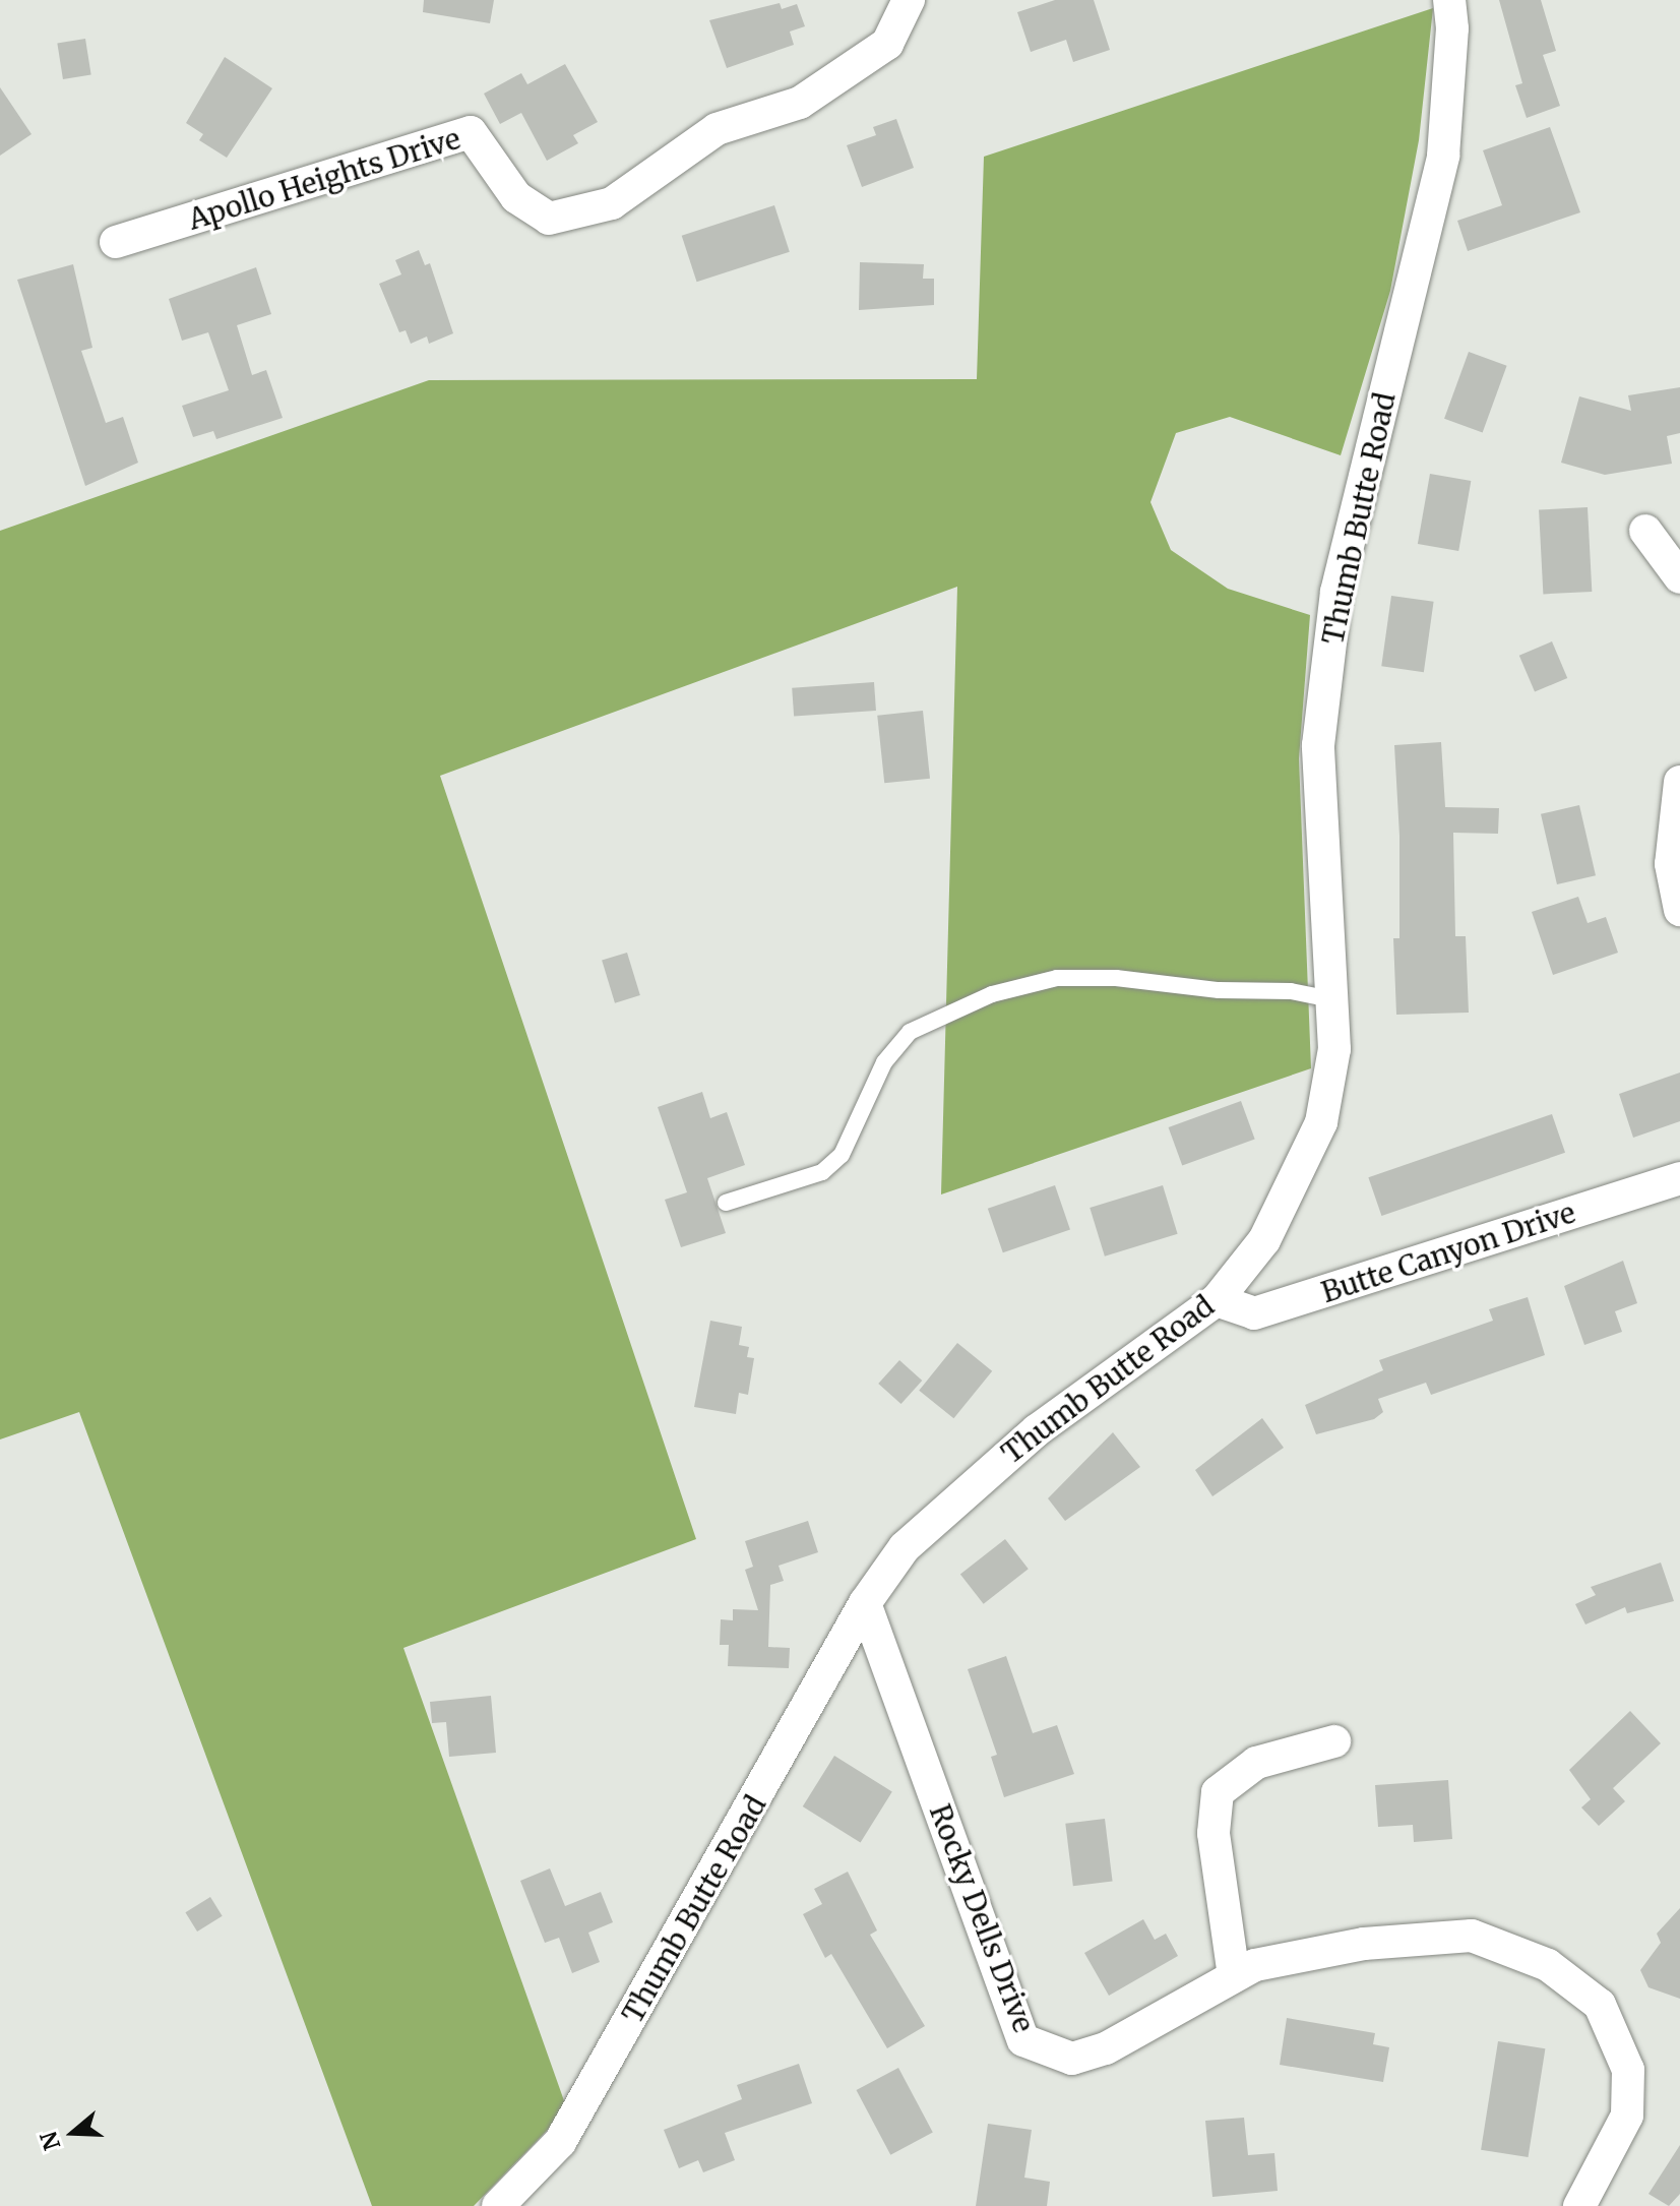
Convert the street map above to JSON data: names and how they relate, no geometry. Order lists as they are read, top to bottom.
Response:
{
  "streets": {
    "street": [
      "Apollo Heights Drive",
      "Thumb Butte Road",
      "Butte Canyon Drive",
      "Rocky Dells Drive"
    ]
  },
  "crossings": [
    ["Thumb Butte Road", "Butte Canyon Drive"],
    ["Thumb Butte Road", "Rocky Dells Drive"]
  ],
  "north": "left"
}
